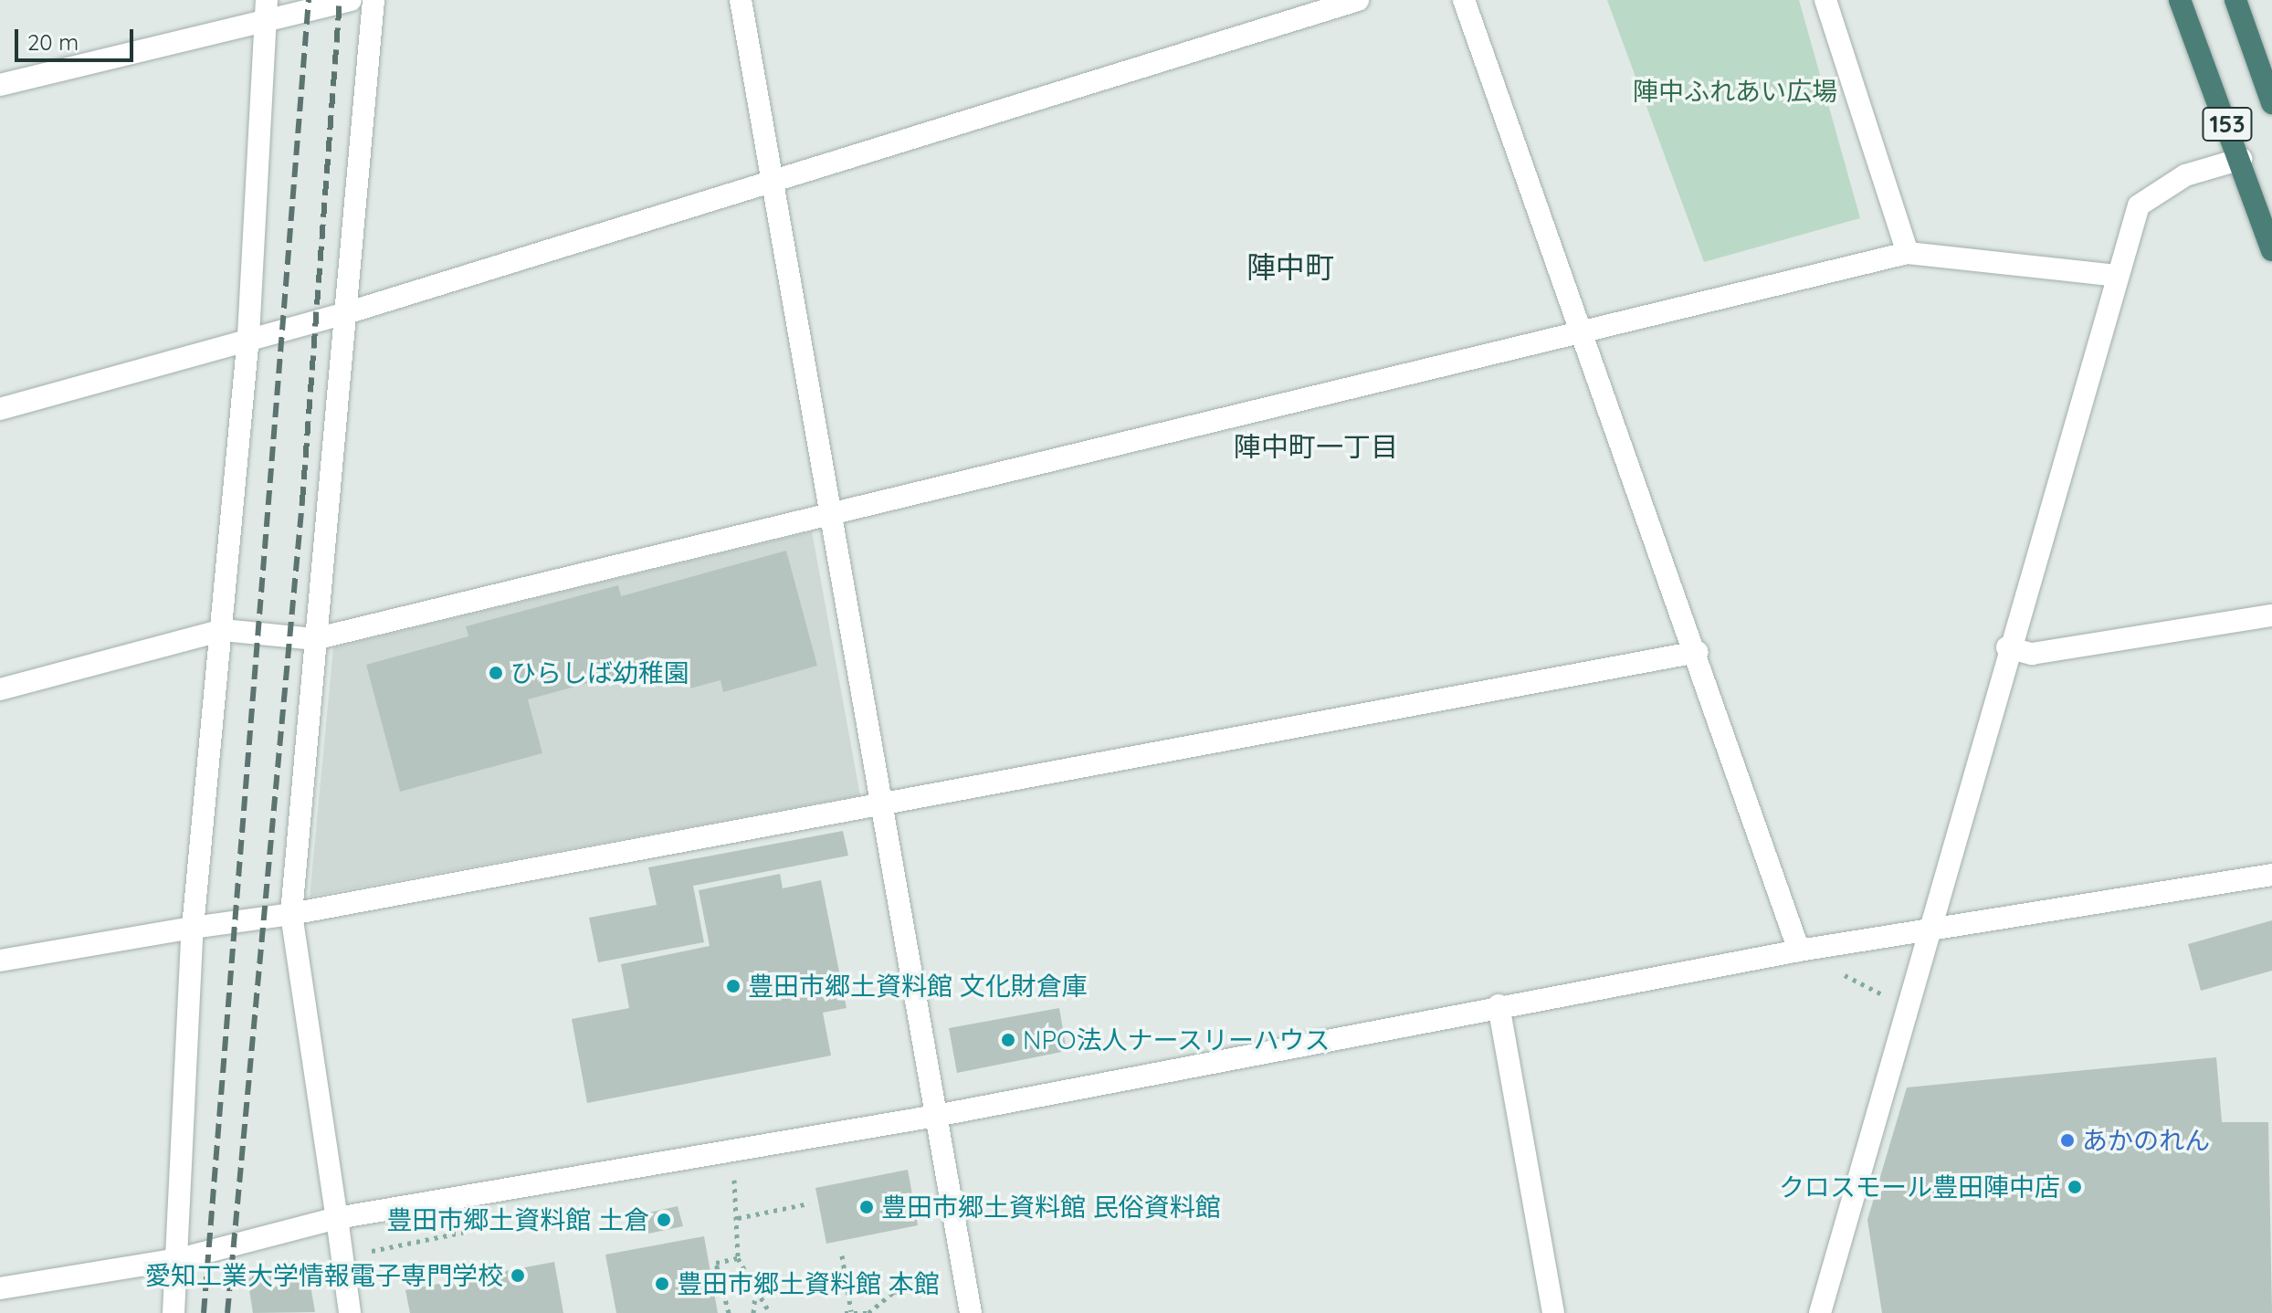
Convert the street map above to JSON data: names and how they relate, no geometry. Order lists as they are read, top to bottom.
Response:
{
  "streets": {
    "highway": ["153"]
  },
  "districts": ["陣中町", "陣中町一丁目"],
  "parks": ["陣中ふれあい広場"],
  "places": [
    "ひらしば幼稚園",
    "豊田市郷土資料館 文化財倉庫",
    "NPO法人ナースリーハウス",
    "あかのれん",
    "クロスモール豊田陣中店",
    "豊田市郷土資料館 民俗資料館",
    "豊田市郷土資料館 土倉",
    "愛知工業大学情報電子専門学校",
    "豊田市郷土資料館 本館"
  ],
  "scale_bar": "20 m"
}
